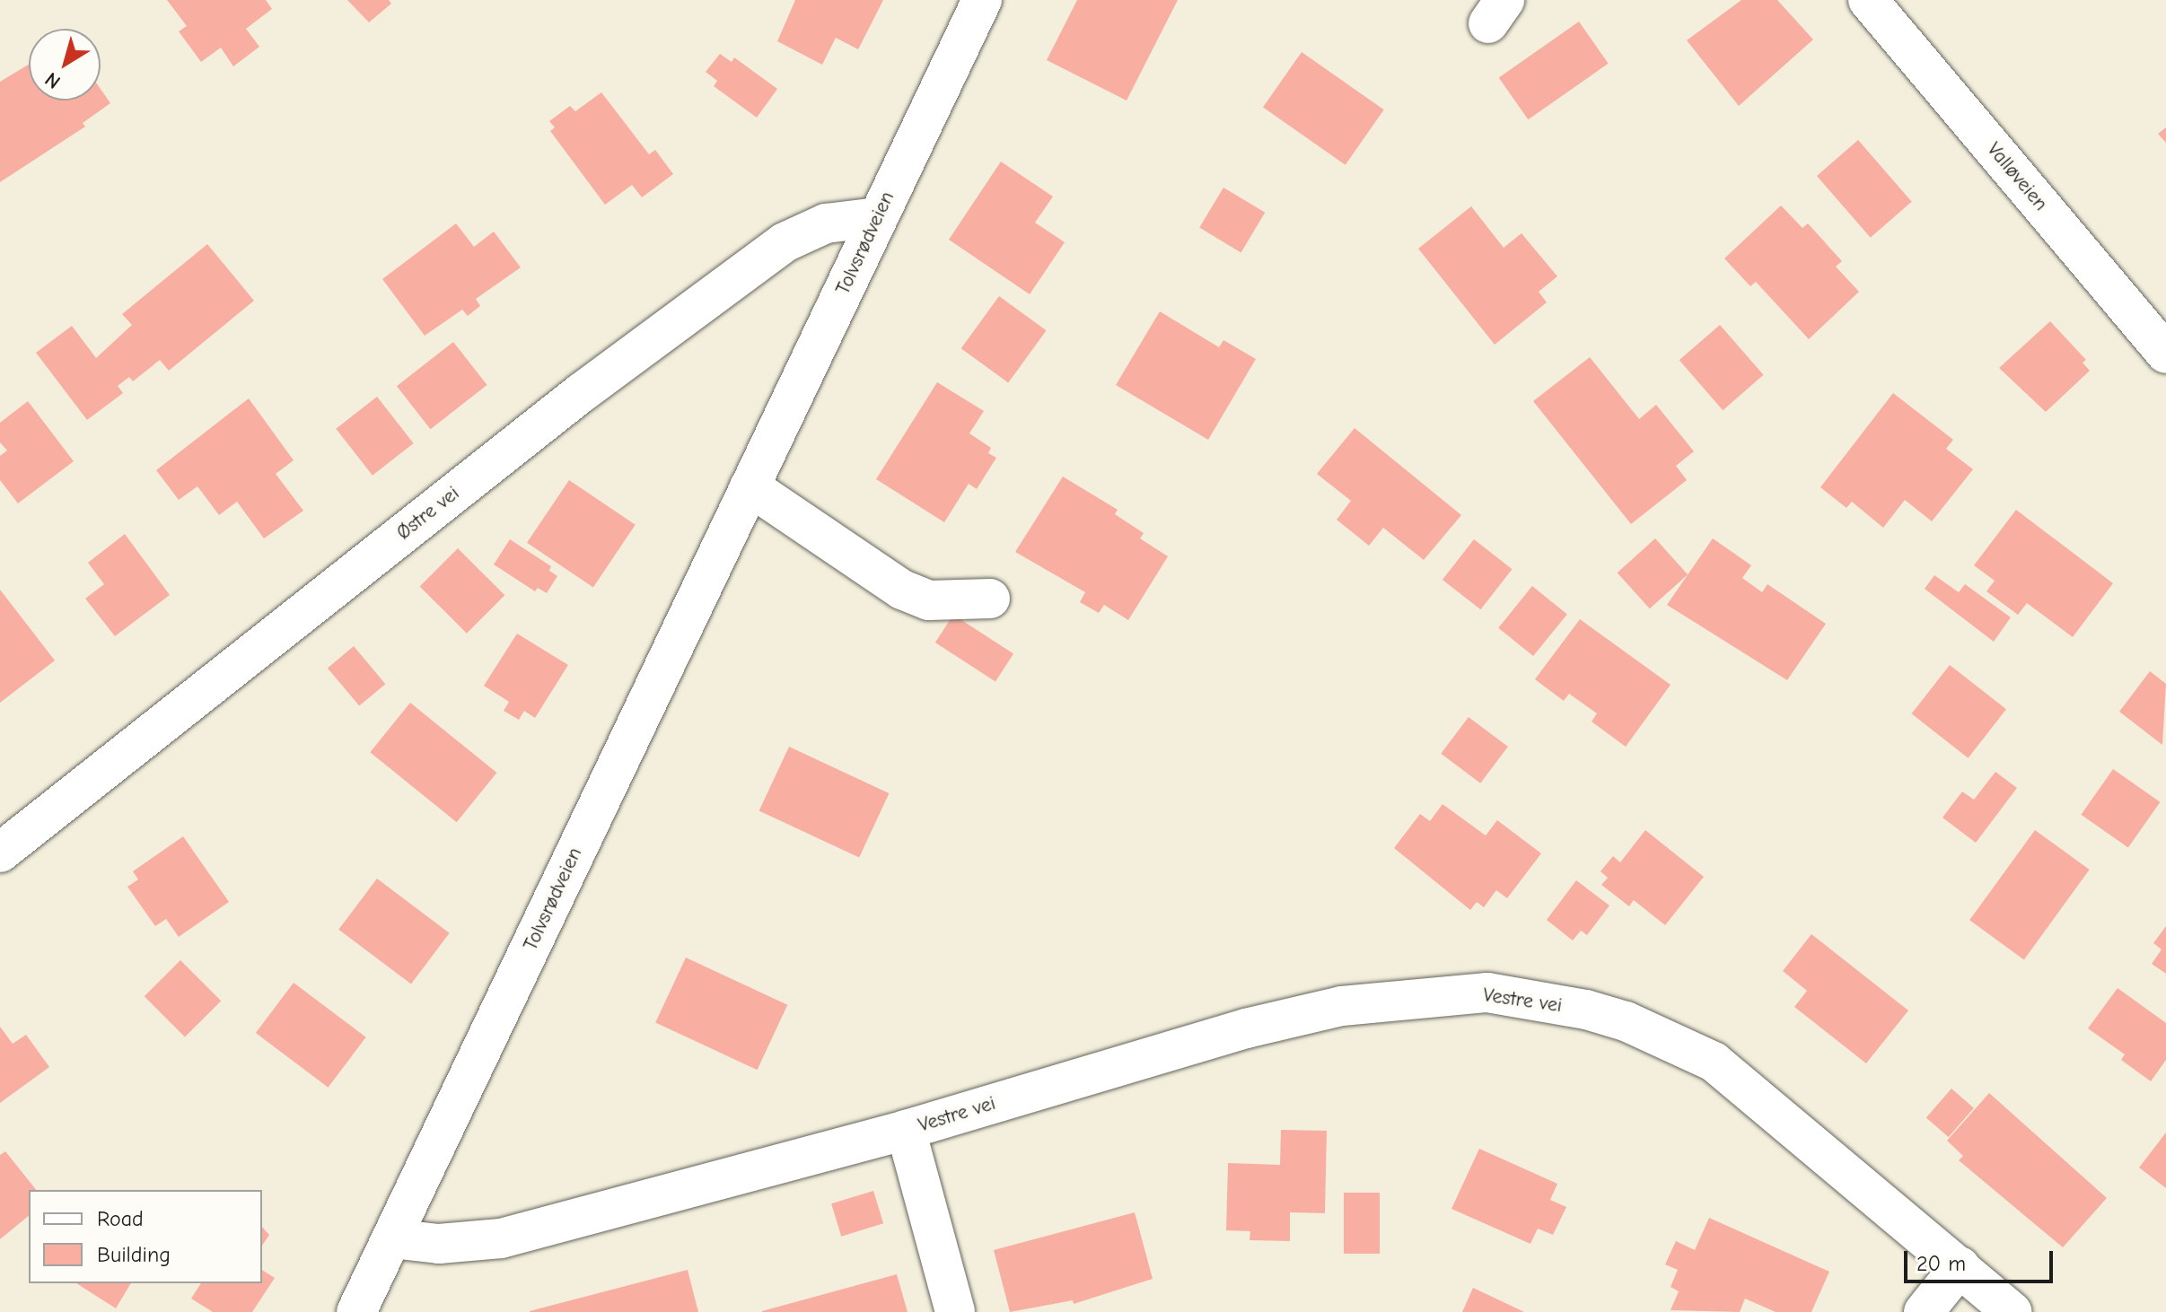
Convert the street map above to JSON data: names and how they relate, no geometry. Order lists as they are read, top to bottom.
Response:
{
  "streets": {
    "street": [
      "Valløveien",
      "Tolvsrødveien",
      "Østre vei",
      "Vestre vei"
    ]
  },
  "crossings": [
    ["Tolvsrødveien", "Østre vei"],
    ["Tolvsrødveien", "Vestre vei"]
  ],
  "legend": ["Road", "Building"],
  "scale_bar": "20 m",
  "north": "bottom left"
}
